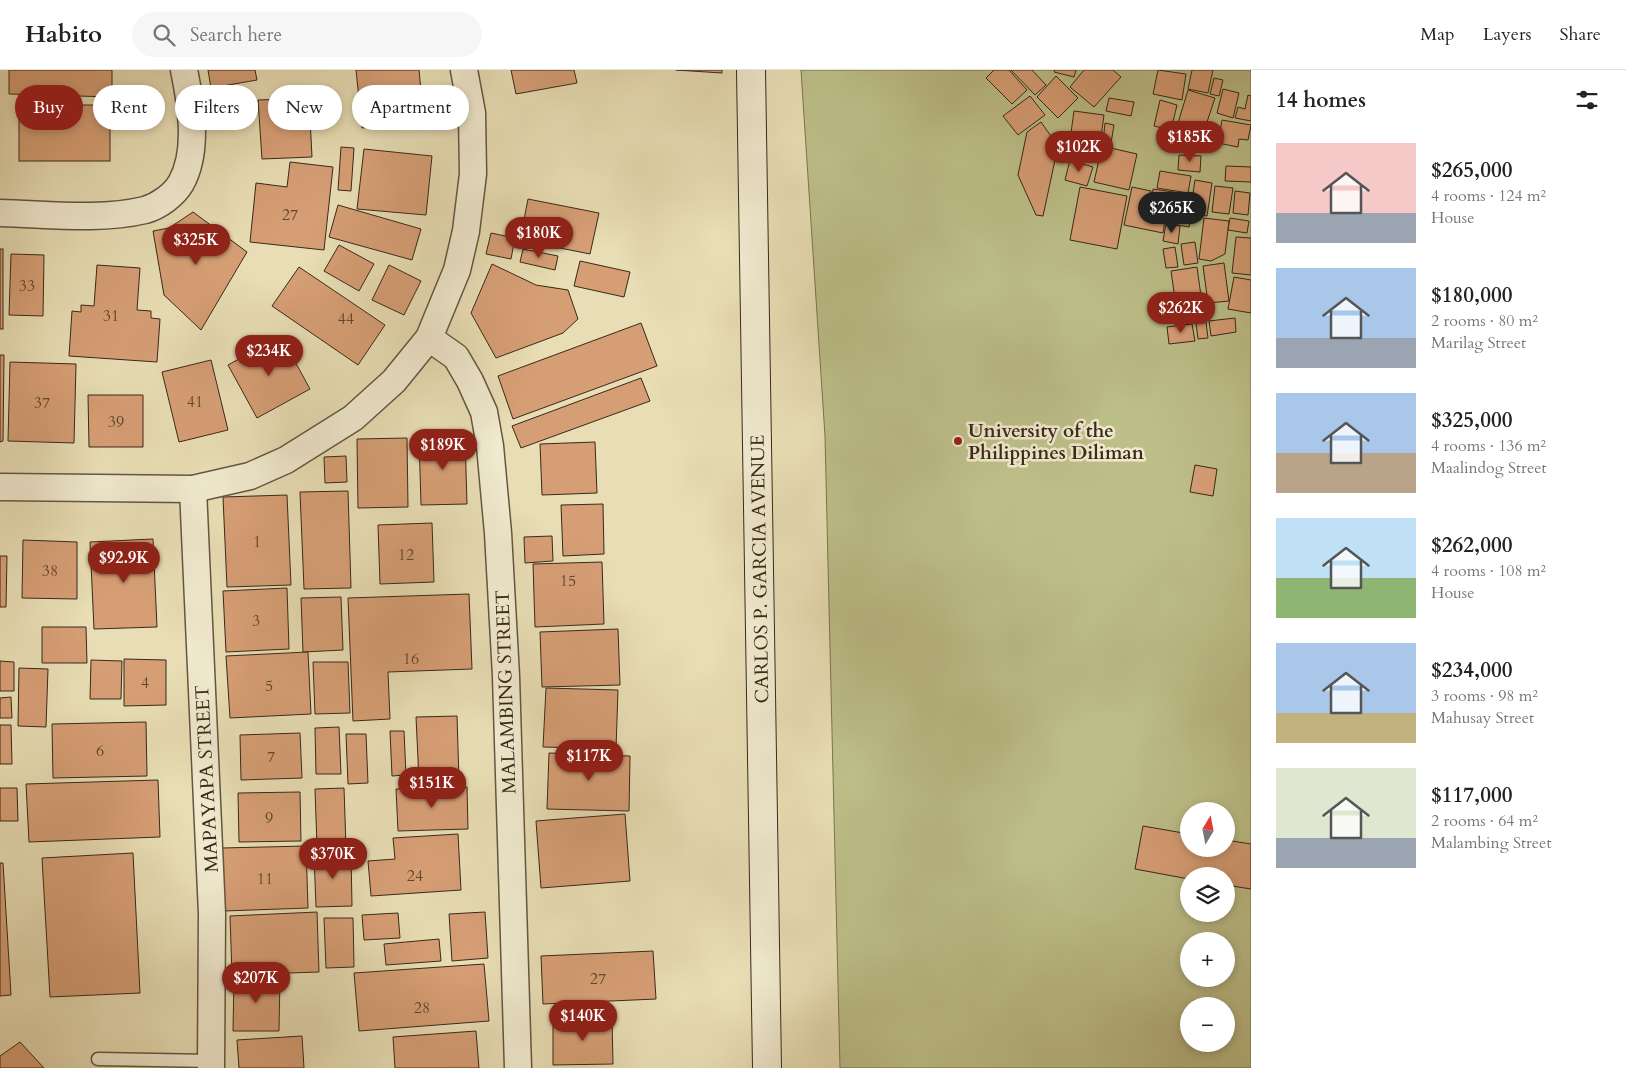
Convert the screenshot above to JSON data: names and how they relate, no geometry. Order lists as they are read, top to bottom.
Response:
{
  "streets": {
    "main road": ["CARLOS P. GARCIA AVENUE"],
    "street": ["MALAMBING STREET", "MAPAYAPA STREET"]
  },
  "places": ["University of the Philippines Diliman"],
  "house_numbers": [
    "27",
    "33",
    "31",
    "44",
    "41",
    "37",
    "39",
    "1",
    "12",
    "38",
    "15",
    "3",
    "16",
    "4",
    "5",
    "6",
    "7",
    "9",
    "24",
    "11",
    "27",
    "28"
  ],
  "north": "top",
  "page": {
    "header": "Habito",
    "search": "Search here",
    "nav": ["Map", "Layers", "Share"],
    "heading": "14 homes",
    "chip": [
      "Buy",
      "Rent",
      "Filters",
      "New",
      "Apartment"
    ],
    "price": [
      "$185K",
      "$102K",
      "$265K",
      "$180K",
      "$325K",
      "$262K",
      "$234K",
      "$189K",
      "$92.9K",
      "$117K",
      "$151K",
      "$370K",
      "$207K",
      "$140K"
    ],
    "list": [
      {
        "name": "$265,000",
        "note": "4 rooms · 124 m² · House"
      },
      {
        "name": "$180,000",
        "note": "2 rooms · 80 m² · Marilag Street"
      },
      {
        "name": "$325,000",
        "note": "4 rooms · 136 m² · Maalindog Street"
      },
      {
        "name": "$262,000",
        "note": "4 rooms · 108 m² · House"
      },
      {
        "name": "$234,000",
        "note": "3 rooms · 98 m² · Mahusay Street"
      },
      {
        "name": "$117,000",
        "note": "2 rooms · 64 m² · Malambing Street"
      }
    ],
    "map_buttons": ["+", "−"]
  }
}
